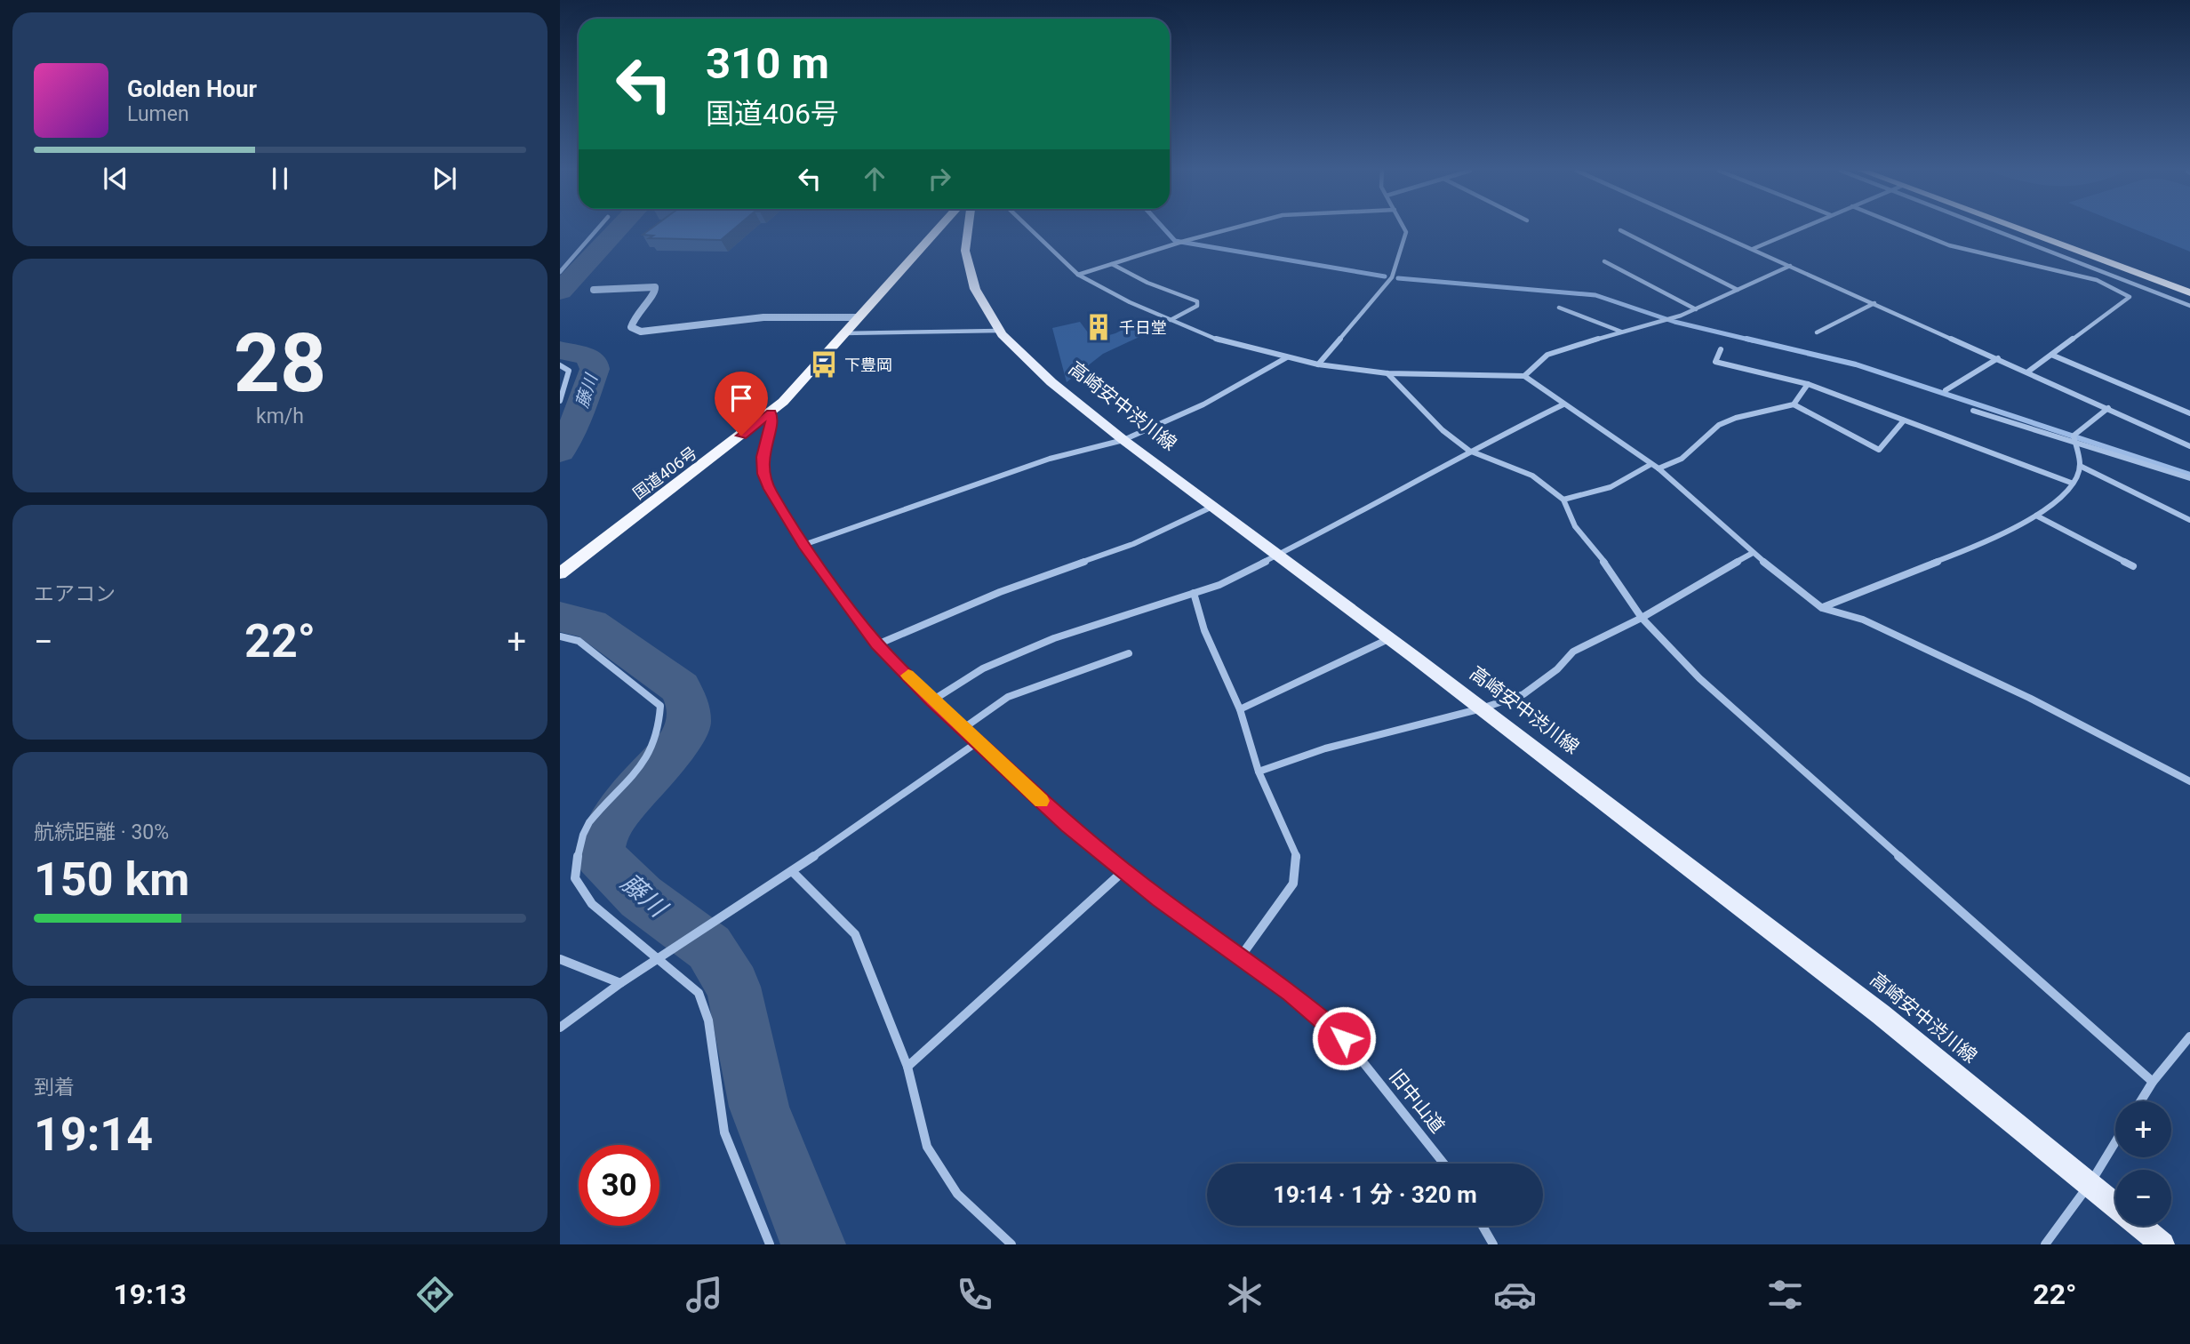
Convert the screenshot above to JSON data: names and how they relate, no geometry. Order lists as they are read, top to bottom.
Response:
{
  "streets": {
    "highway": ["国道406号"],
    "main road": ["高崎安中渋川線"],
    "street": ["旧中山道"]
  },
  "crossings": [
    ["国道406号", "旧中山道"]
  ],
  "water": ["藤川"],
  "places": {
    "building": ["千日堂"],
    "bus stop": ["下豊岡"]
  },
  "page": {
    "turn": ["310 m", "国道406号"],
    "song": ["Golden Hour", "Lumen"],
    "tile": [
      ["28", "km/h"],
      "エアコン",
      ["航続距離 · 30%", "150 km"],
      ["到着", "19:14"]
    ],
    "heat": ["−", "22°", "+"],
    "map_buttons": ["+", "−"],
    "limit": "30",
    "trip": "19:14 · 1 分 · 320 m",
    "tabs": ["19:13", "22°"]
  }
}
